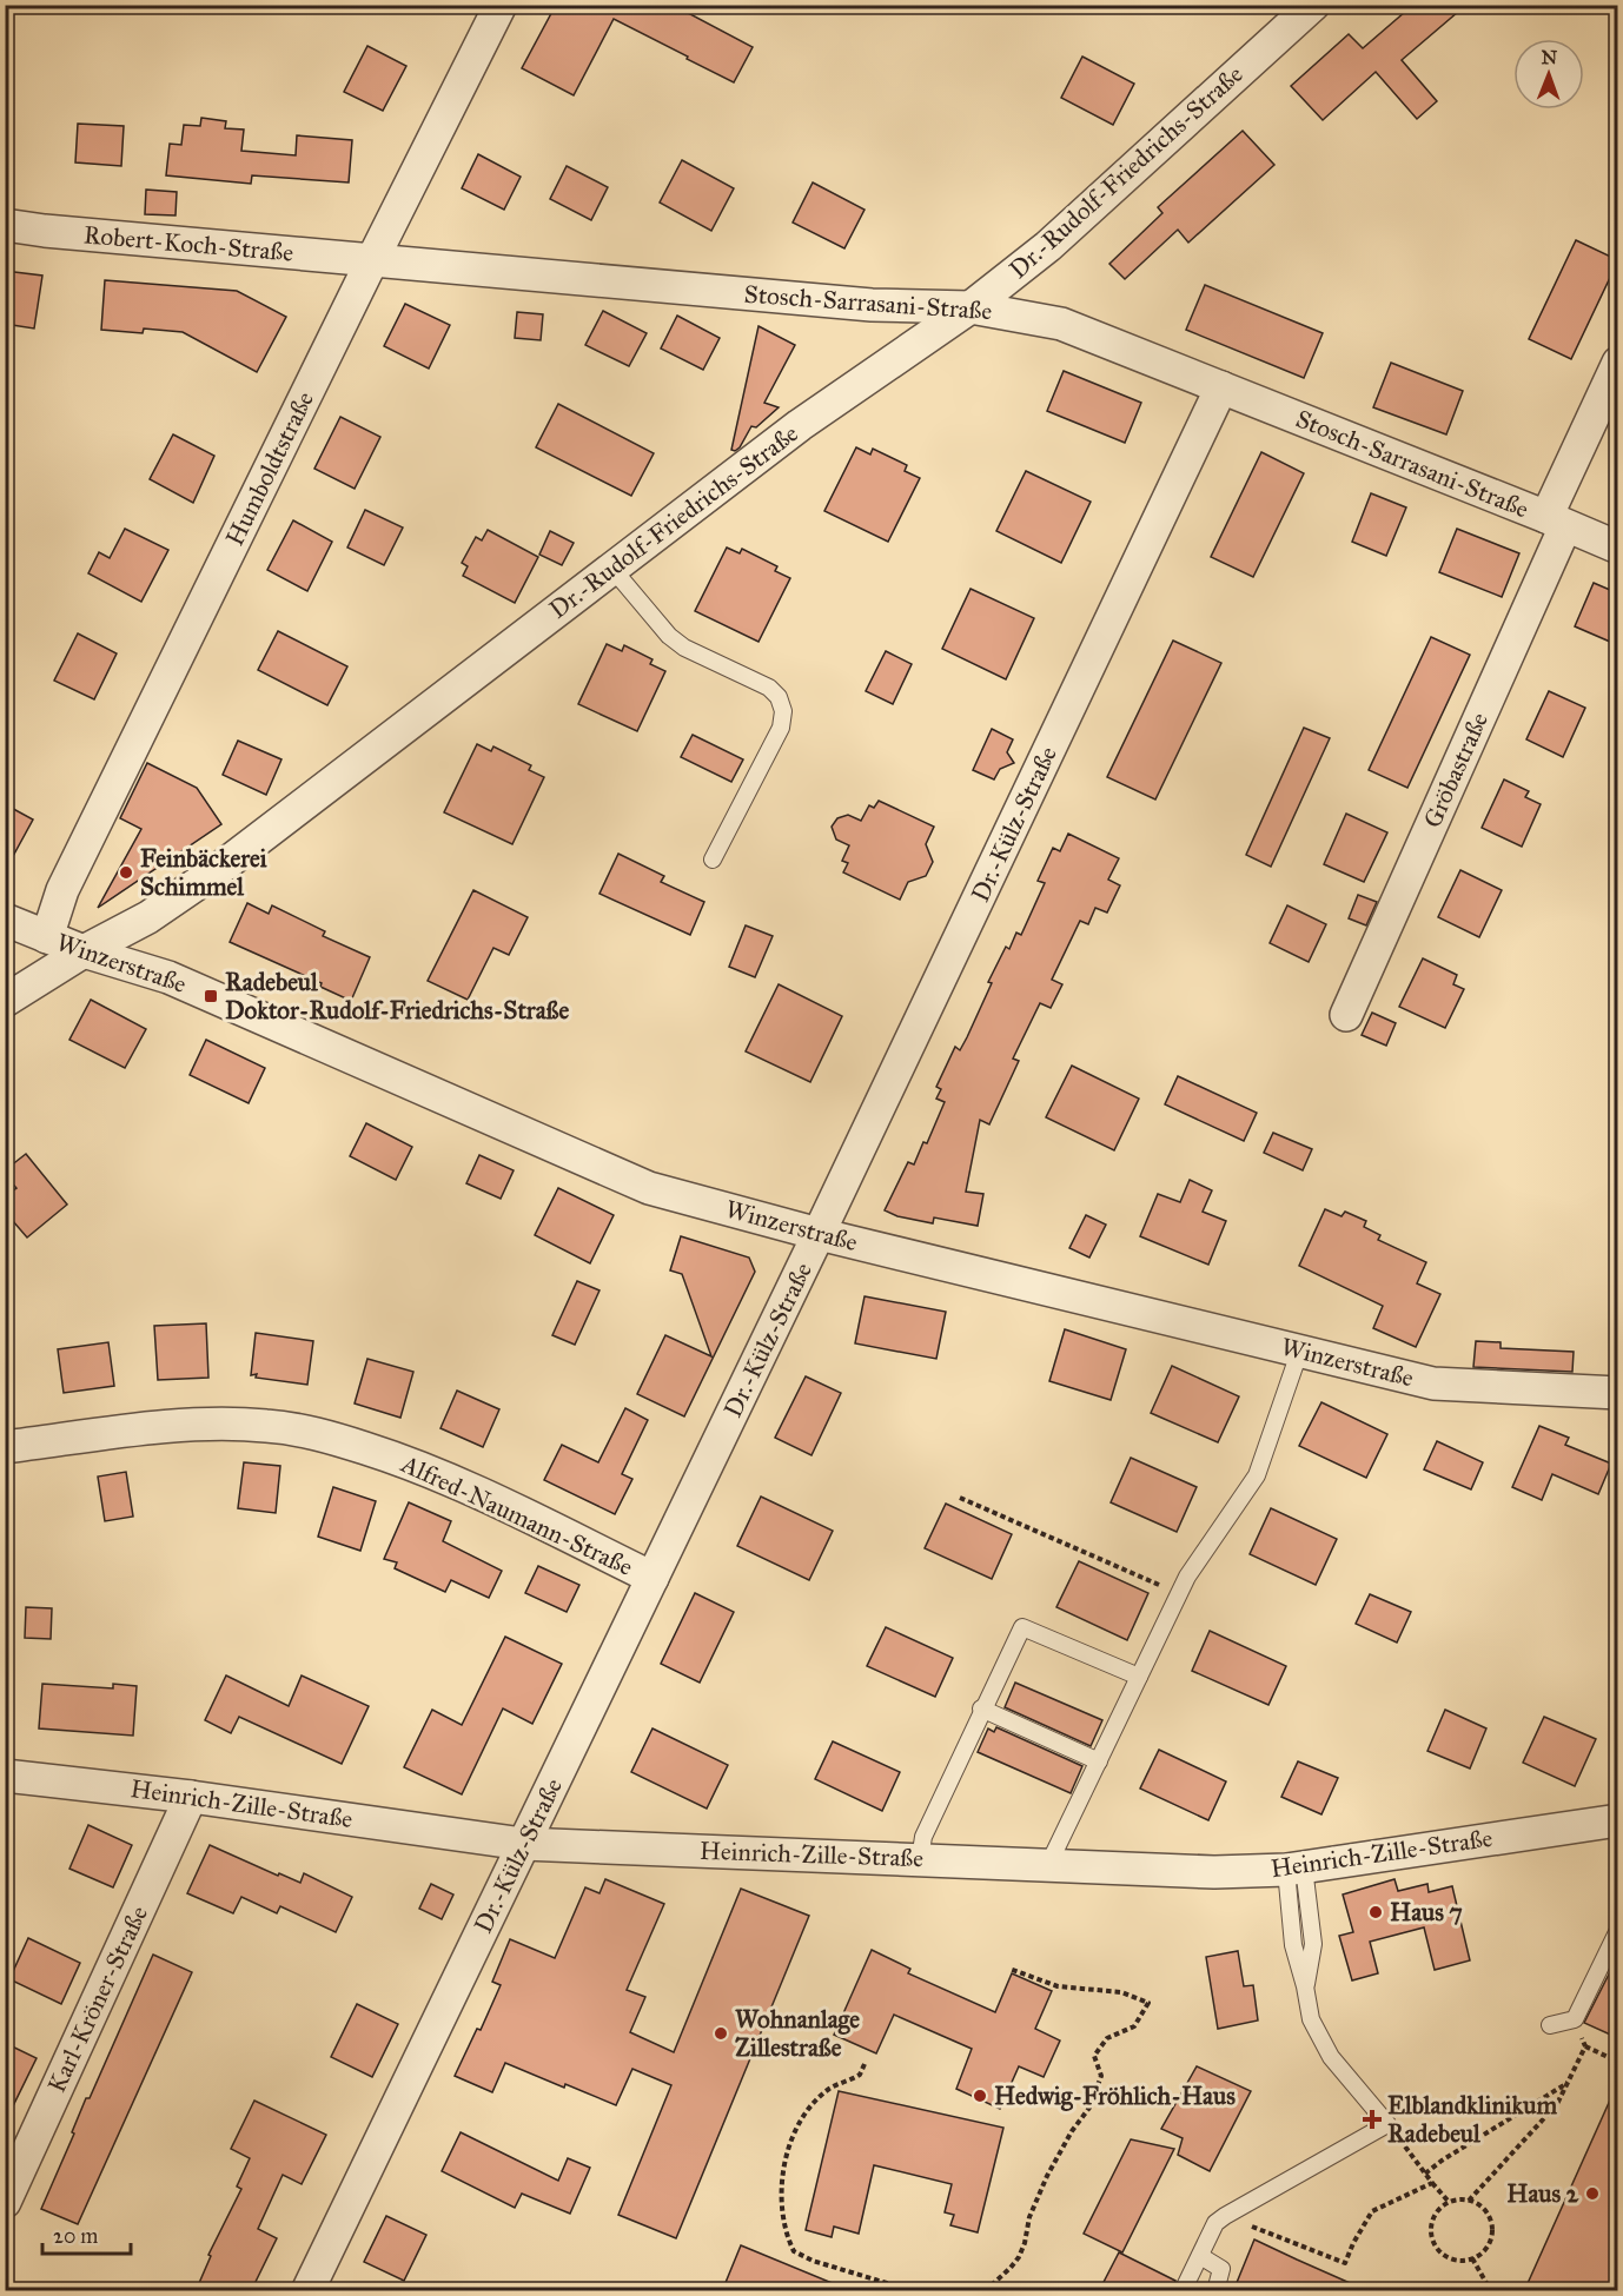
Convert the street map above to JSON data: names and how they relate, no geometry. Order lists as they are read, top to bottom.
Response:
{
  "streets": {
    "street": [
      "Dr.-Rudolf-Friedrichs-Straße",
      "Robert-Koch-Straße",
      "Stosch-Sarrasani-Straße",
      "Humboldtstraße",
      "Gröbastraße",
      "Dr.-Külz-Straße",
      "Winzerstraße",
      "Alfred-Naumann-Straße",
      "Heinrich-Zille-Straße",
      "Karl-Kröner-Straße"
    ]
  },
  "crossings": [
    ["Dr.-Rudolf-Friedrichs-Straße", "Stosch-Sarrasani-Straße"],
    ["Dr.-Rudolf-Friedrichs-Straße", "Winzerstraße"],
    ["Robert-Koch-Straße", "Stosch-Sarrasani-Straße"],
    ["Robert-Koch-Straße", "Humboldtstraße"],
    ["Stosch-Sarrasani-Straße", "Humboldtstraße"],
    ["Stosch-Sarrasani-Straße", "Gröbastraße"],
    ["Stosch-Sarrasani-Straße", "Dr.-Külz-Straße"],
    ["Humboldtstraße", "Winzerstraße"],
    ["Dr.-Külz-Straße", "Winzerstraße"],
    ["Dr.-Külz-Straße", "Alfred-Naumann-Straße"],
    ["Dr.-Külz-Straße", "Heinrich-Zille-Straße"],
    ["Heinrich-Zille-Straße", "Karl-Kröner-Straße"]
  ],
  "places": {
    "other": [
      "Feinbäckerei Schimmel",
      "Haus 7",
      "Wohnanlage Zillestraße",
      "Hedwig-Fröhlich-Haus",
      "Haus 2"
    ],
    "transit": ["Radebeul Doktor-Rudolf-Friedrichs-Straße"],
    "health": ["Elblandklinikum Radebeul"]
  },
  "scale_bar": "20 m",
  "north": "top"
}
